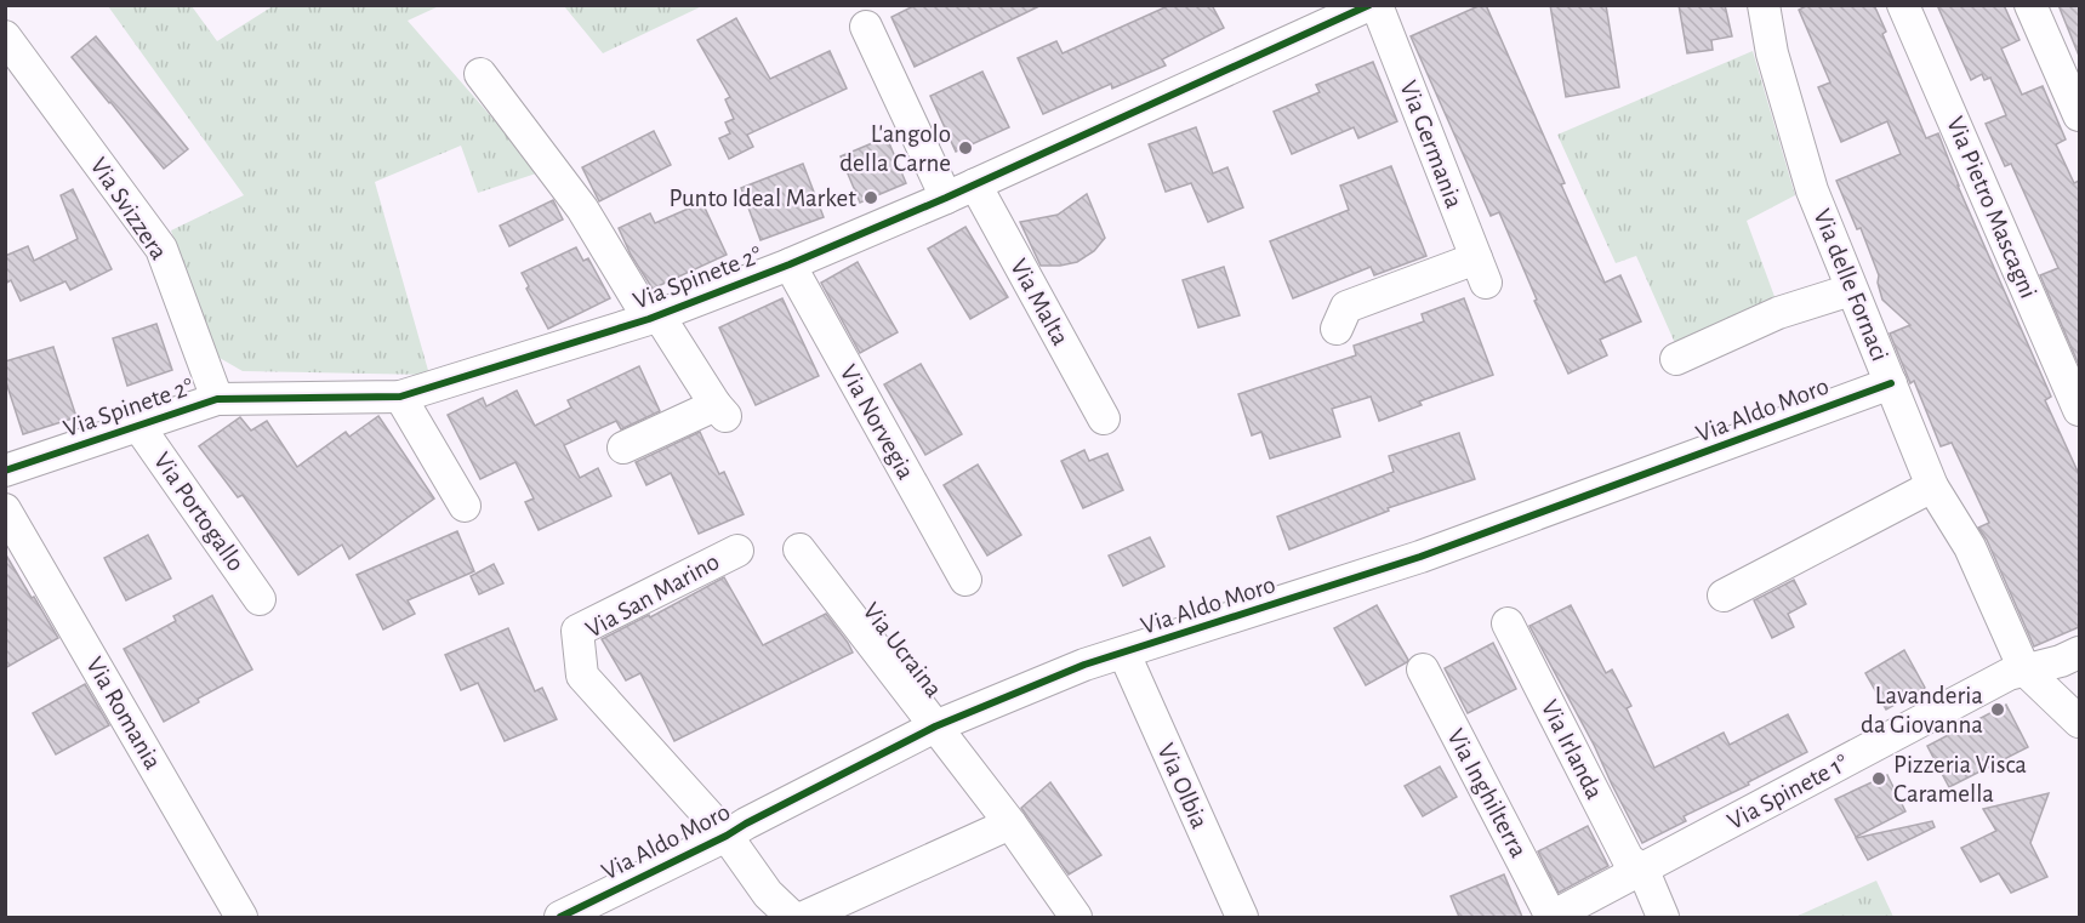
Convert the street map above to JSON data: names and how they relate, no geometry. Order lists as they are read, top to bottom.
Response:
{
  "streets": {
    "street": [
      "Via Germania",
      "Via Pietro Mascagni",
      "Via Svizzera",
      "Via Spinete 2°",
      "Via delle Fornaci",
      "Via Malta",
      "Via Aldo Moro",
      "Via Norvegia",
      "Via Portogallo",
      "Via San Marino",
      "Via Ucraina",
      "Via Romania",
      "Via Irlanda",
      "Via Olbia",
      "Via Spinete 1°",
      "Via Inghilterra"
    ]
  },
  "crossings": [
    ["Via Svizzera", "Via Spinete 2°"],
    ["Via Spinete 2°", "Via Malta"],
    ["Via Spinete 2°", "Via Norvegia"],
    ["Via Spinete 2°", "Via Portogallo"],
    ["Via delle Fornaci", "Via Aldo Moro"],
    ["Via delle Fornaci", "Via Spinete 1°"],
    ["Via Aldo Moro", "Via San Marino"],
    ["Via Aldo Moro", "Via Ucraina"],
    ["Via Aldo Moro", "Via Olbia"],
    ["Via Irlanda", "Via Spinete 1°"],
    ["Via Spinete 1°", "Via Inghilterra"]
  ],
  "places": [
    "L'angolo della Carne",
    "Punto Ideal Market",
    "Lavanderia da Giovanna",
    "Pizzeria Visca Caramella"
  ]
}
